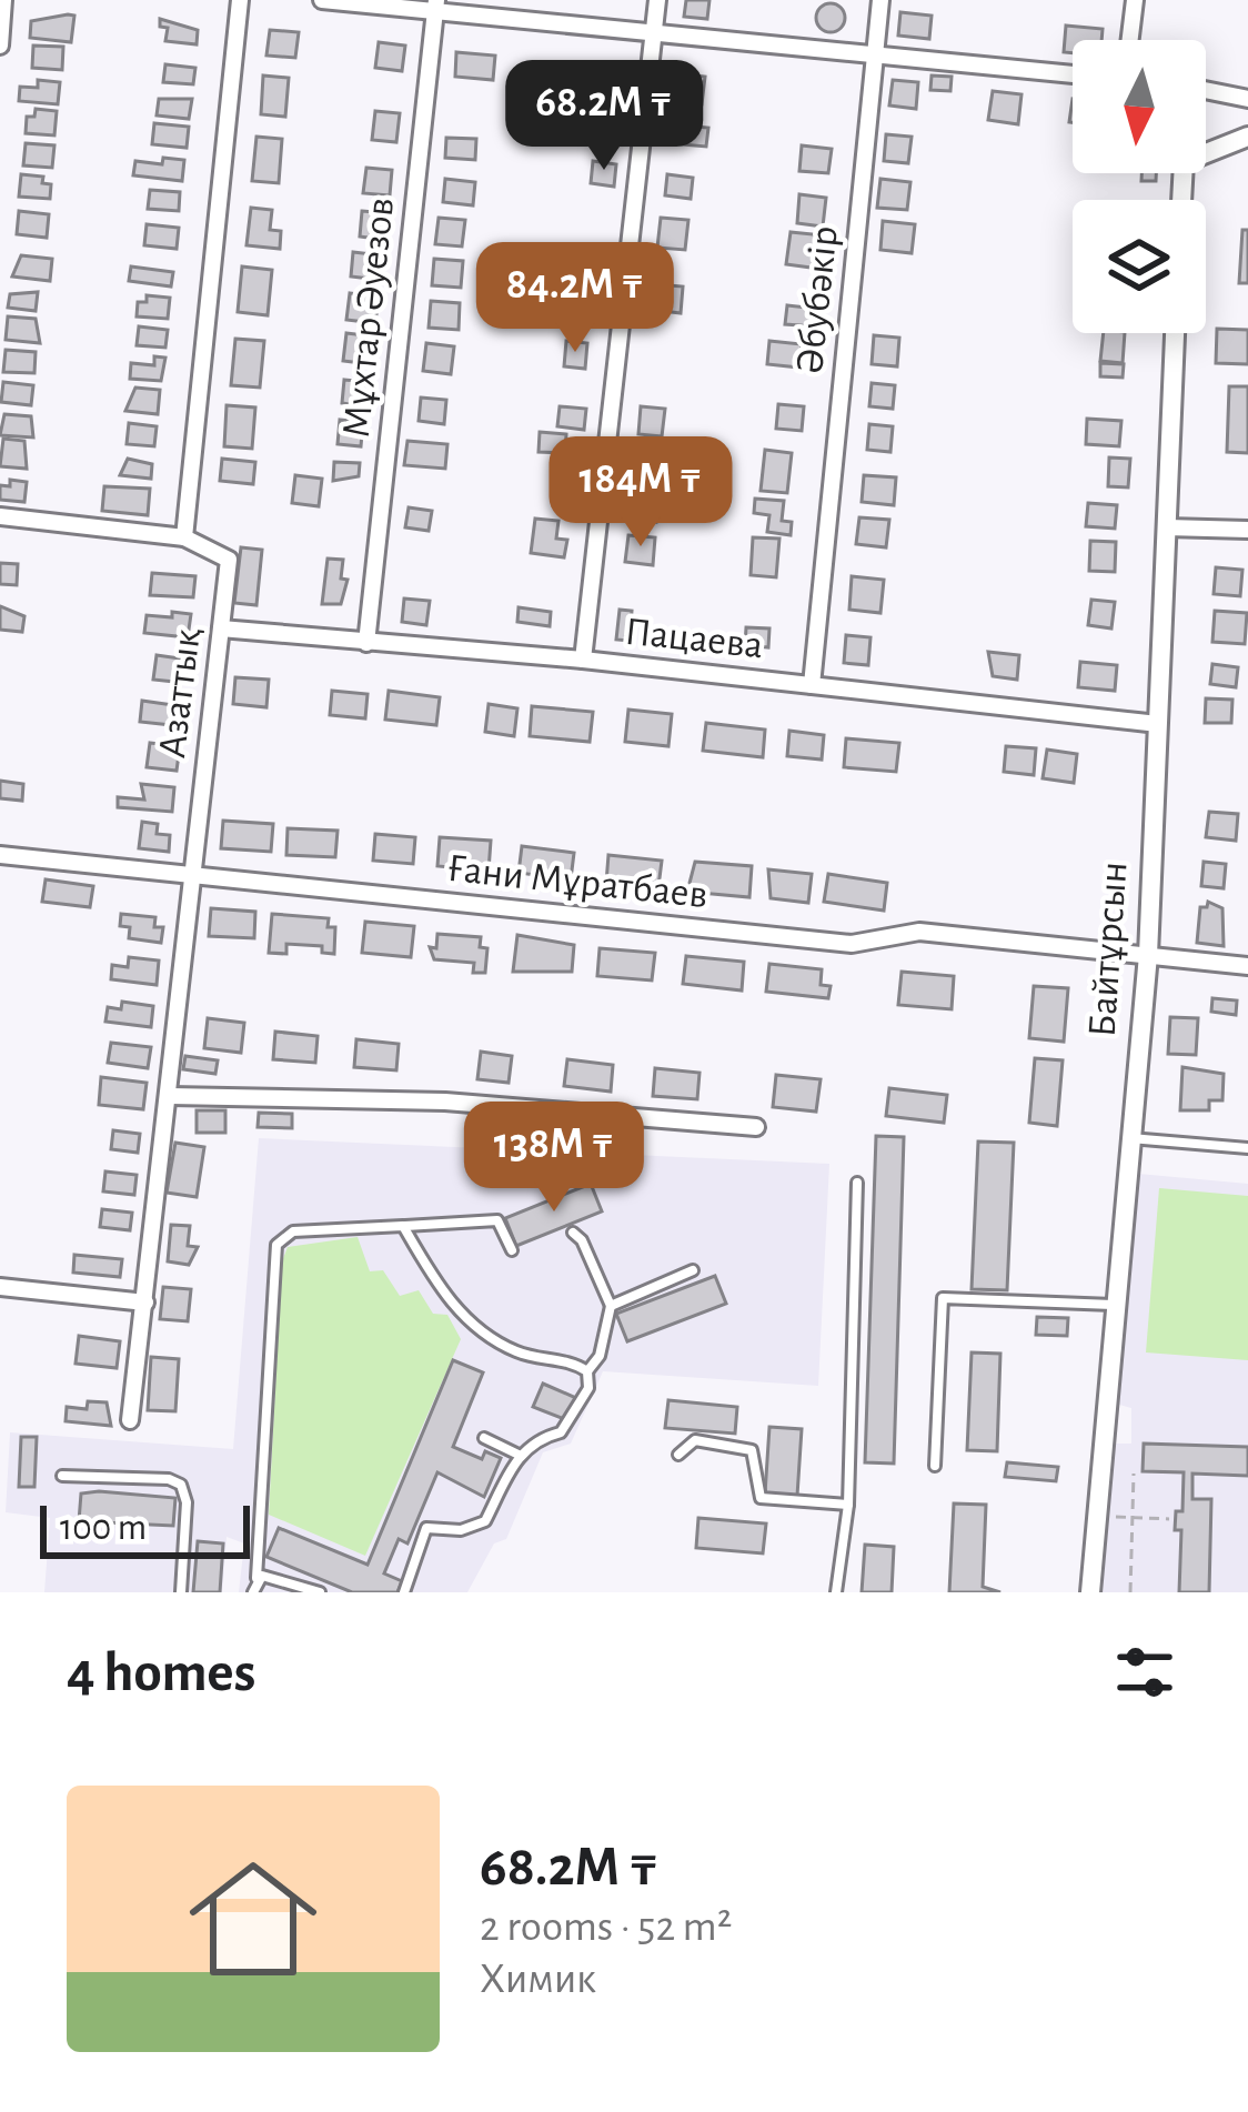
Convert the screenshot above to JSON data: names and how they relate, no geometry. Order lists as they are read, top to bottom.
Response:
{
  "streets": {
    "street": [
      "Әбубәкір",
      "Мұхтар Әуезов",
      "Пацаева",
      "Азаттық",
      "Ғани Мұратбаев",
      "Байтұрсын"
    ]
  },
  "crossings": [
    ["Әбубәкір", "Пацаева"],
    ["Мұхтар Әуезов", "Пацаева"],
    ["Пацаева", "Азаттық"],
    ["Пацаева", "Байтұрсын"],
    ["Азаттық", "Ғани Мұратбаев"],
    ["Ғани Мұратбаев", "Байтұрсын"]
  ],
  "scale_bar": "100 m",
  "north": "bottom",
  "page": {
    "price": [
      "68.2M ₸",
      "84.2M ₸",
      "184M ₸",
      "138M ₸"
    ],
    "scale": "100 m",
    "heading": "4 homes",
    "list": [
      {
        "name": "68.2M ₸",
        "note": "2 rooms · 52 m² · Химик"
      }
    ]
  }
}
